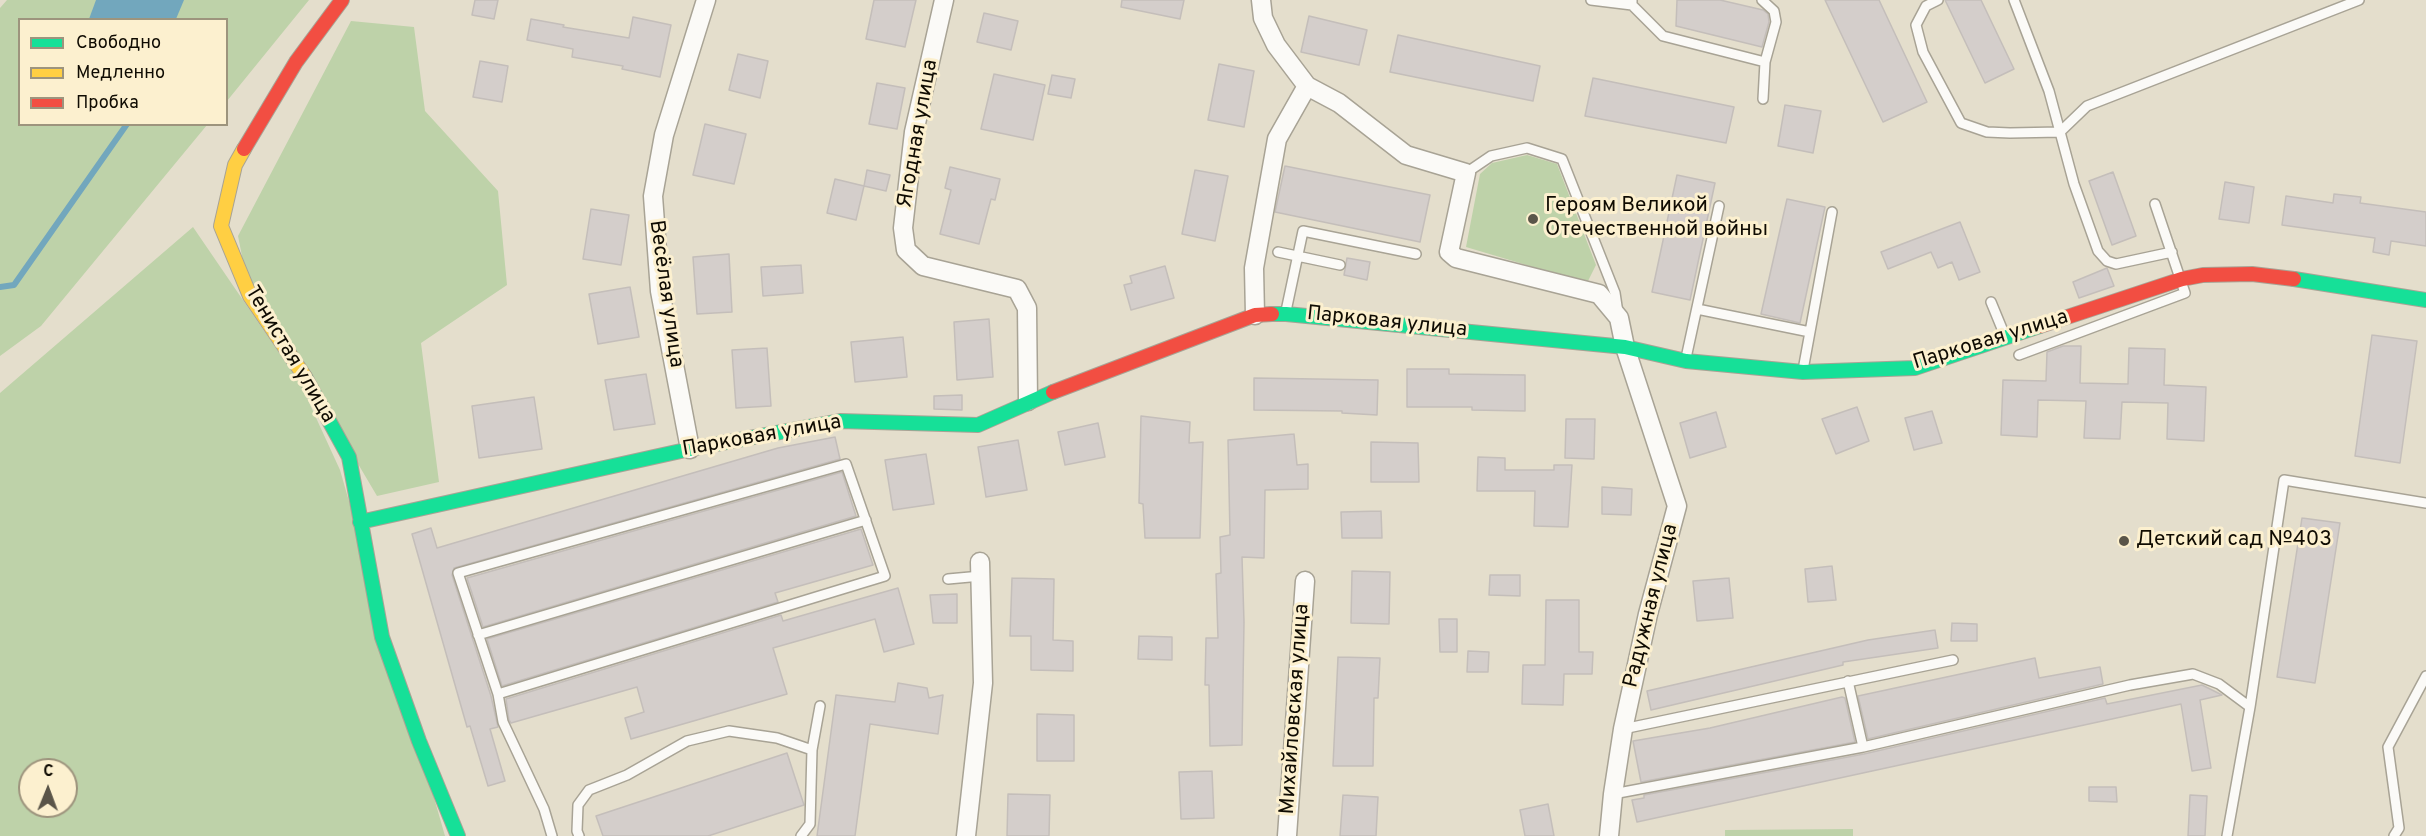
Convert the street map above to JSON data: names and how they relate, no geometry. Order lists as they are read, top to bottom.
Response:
{
  "streets": {
    "street": [
      "Ягодная улица",
      "Весёлая улица",
      "Парковая улица",
      "Тенистая улица",
      "Радужная улица",
      "Михайловская улица"
    ]
  },
  "crossings": [
    ["Ягодная улица", "Парковая улица"],
    ["Весёлая улица", "Парковая улица"],
    ["Парковая улица", "Тенистая улица"],
    ["Парковая улица", "Радужная улица"]
  ],
  "places": ["Героям Великой Отечественной войны", "Детский сад №403"],
  "legend": ["Свободно", "Медленно", "Пробка"],
  "north": "top"
}
